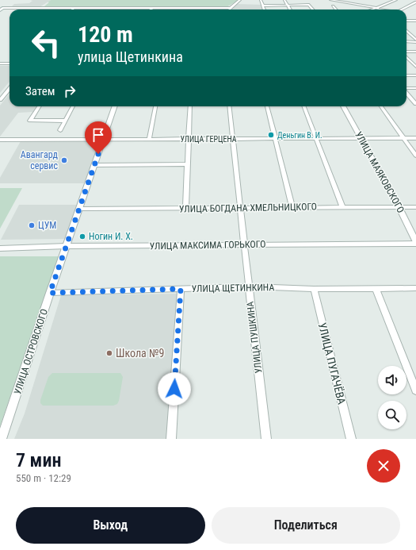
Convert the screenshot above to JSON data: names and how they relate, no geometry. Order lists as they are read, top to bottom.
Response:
{
  "streets": {
    "street": [
      "УЛИЦА ГЕРЦЕНА",
      "УЛИЦА МАЯКОВСКОГО",
      "УЛИЦА БОГДАНА ХМЕЛЬНИЦКОГО",
      "УЛИЦА МАКСИМА ГОРЬКОГО",
      "УЛИЦА ЩЕТИНКИНА",
      "УЛИЦА ПУШКИНА",
      "УЛИЦА ОСТРОВСКОГО",
      "УЛИЦА ПУГАЧЁВА"
    ]
  },
  "crossings": [
    ["УЛИЦА ГЕРЦЕНА", "УЛИЦА МАЯКОВСКОГО"],
    ["УЛИЦА ГЕРЦЕНА", "УЛИЦА ПУШКИНА"],
    ["УЛИЦА ГЕРЦЕНА", "УЛИЦА ОСТРОВСКОГО"],
    ["УЛИЦА МАЯКОВСКОГО", "УЛИЦА БОГДАНА ХМЕЛЬНИЦКОГО"],
    ["УЛИЦА МАЯКОВСКОГО", "УЛИЦА МАКСИМА ГОРЬКОГО"],
    ["УЛИЦА БОГДАНА ХМЕЛЬНИЦКОГО", "УЛИЦА ПУШКИНА"],
    ["УЛИЦА БОГДАНА ХМЕЛЬНИЦКОГО", "УЛИЦА ОСТРОВСКОГО"],
    ["УЛИЦА МАКСИМА ГОРЬКОГО", "УЛИЦА ПУШКИНА"],
    ["УЛИЦА МАКСИМА ГОРЬКОГО", "УЛИЦА ОСТРОВСКОГО"],
    ["УЛИЦА ЩЕТИНКИНА", "УЛИЦА ПУШКИНА"],
    ["УЛИЦА ЩЕТИНКИНА", "УЛИЦА ОСТРОВСКОГО"],
    ["УЛИЦА ЩЕТИНКИНА", "УЛИЦА ПУГАЧЁВА"]
  ],
  "places": [
    "Деньгин В. И.",
    "Авангард сервис",
    "ЦУМ",
    "Ногин И. Х.",
    "Школа №9"
  ],
  "page": {
    "turn": ["120 m", "улица Щетинкина"],
    "then": "Затем",
    "heading": ["7 мин", "550 m · 12:29"],
    "buttons": ["Выход", "Поделиться"]
  }
}
